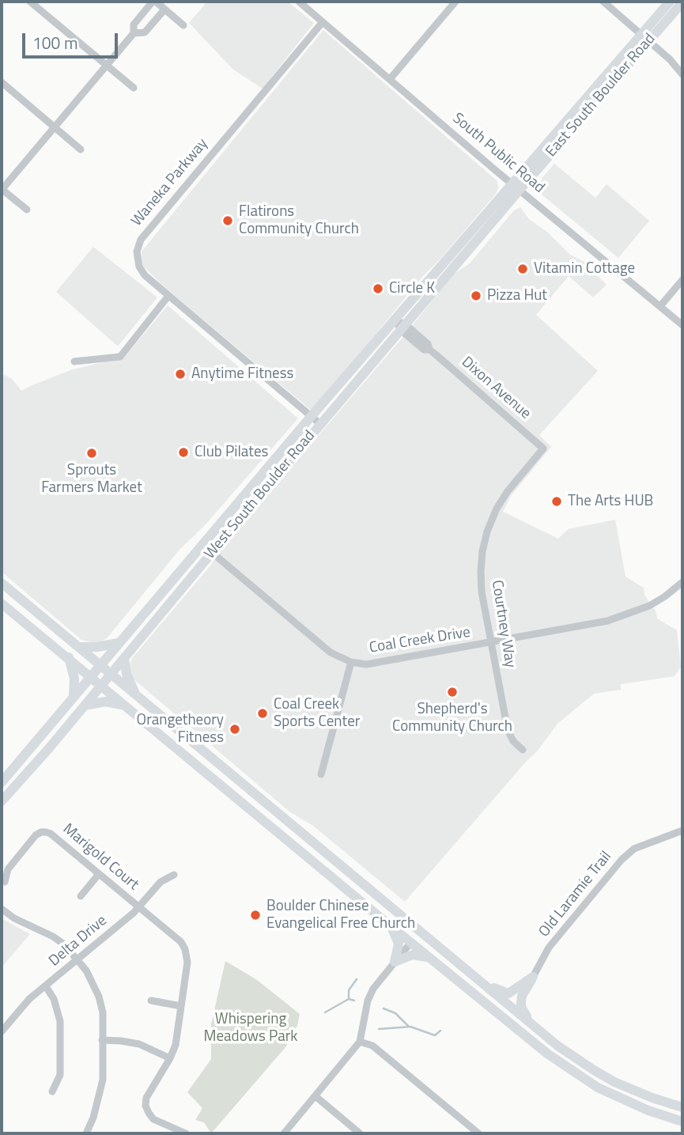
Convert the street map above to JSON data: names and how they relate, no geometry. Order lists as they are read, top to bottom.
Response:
{
  "streets": {
    "main road": ["East South Boulder Road", "West South Boulder Road"],
    "street": [
      "South Public Road",
      "Waneka Parkway",
      "Dixon Avenue",
      "Courtney Way",
      "Coal Creek Drive",
      "Marigold Court",
      "Old Laramie Trail",
      "Delta Drive"
    ]
  },
  "crossings": [
    ["East South Boulder Road", "South Public Road"],
    ["East South Boulder Road", "West South Boulder Road"],
    ["South Public Road", "Waneka Parkway"],
    ["South Public Road", "West South Boulder Road"],
    ["Waneka Parkway", "West South Boulder Road"],
    ["Dixon Avenue", "West South Boulder Road"],
    ["Dixon Avenue", "Courtney Way"],
    ["West South Boulder Road", "Coal Creek Drive"],
    ["Courtney Way", "Coal Creek Drive"],
    ["Marigold Court", "Delta Drive"]
  ],
  "parks": ["Whispering Meadows Park"],
  "places": [
    "Flatirons Community Church",
    "Vitamin Cottage",
    "Circle K",
    "Pizza Hut",
    "Anytime Fitness",
    "Club Pilates",
    "Sprouts Farmers Market",
    "The Arts HUB",
    "Shepherd's Community Church",
    "Coal Creek Sports Center",
    "Orangetheory Fitness",
    "Boulder Chinese Evangelical Free Church"
  ],
  "scale_bar": "100 m"
}
